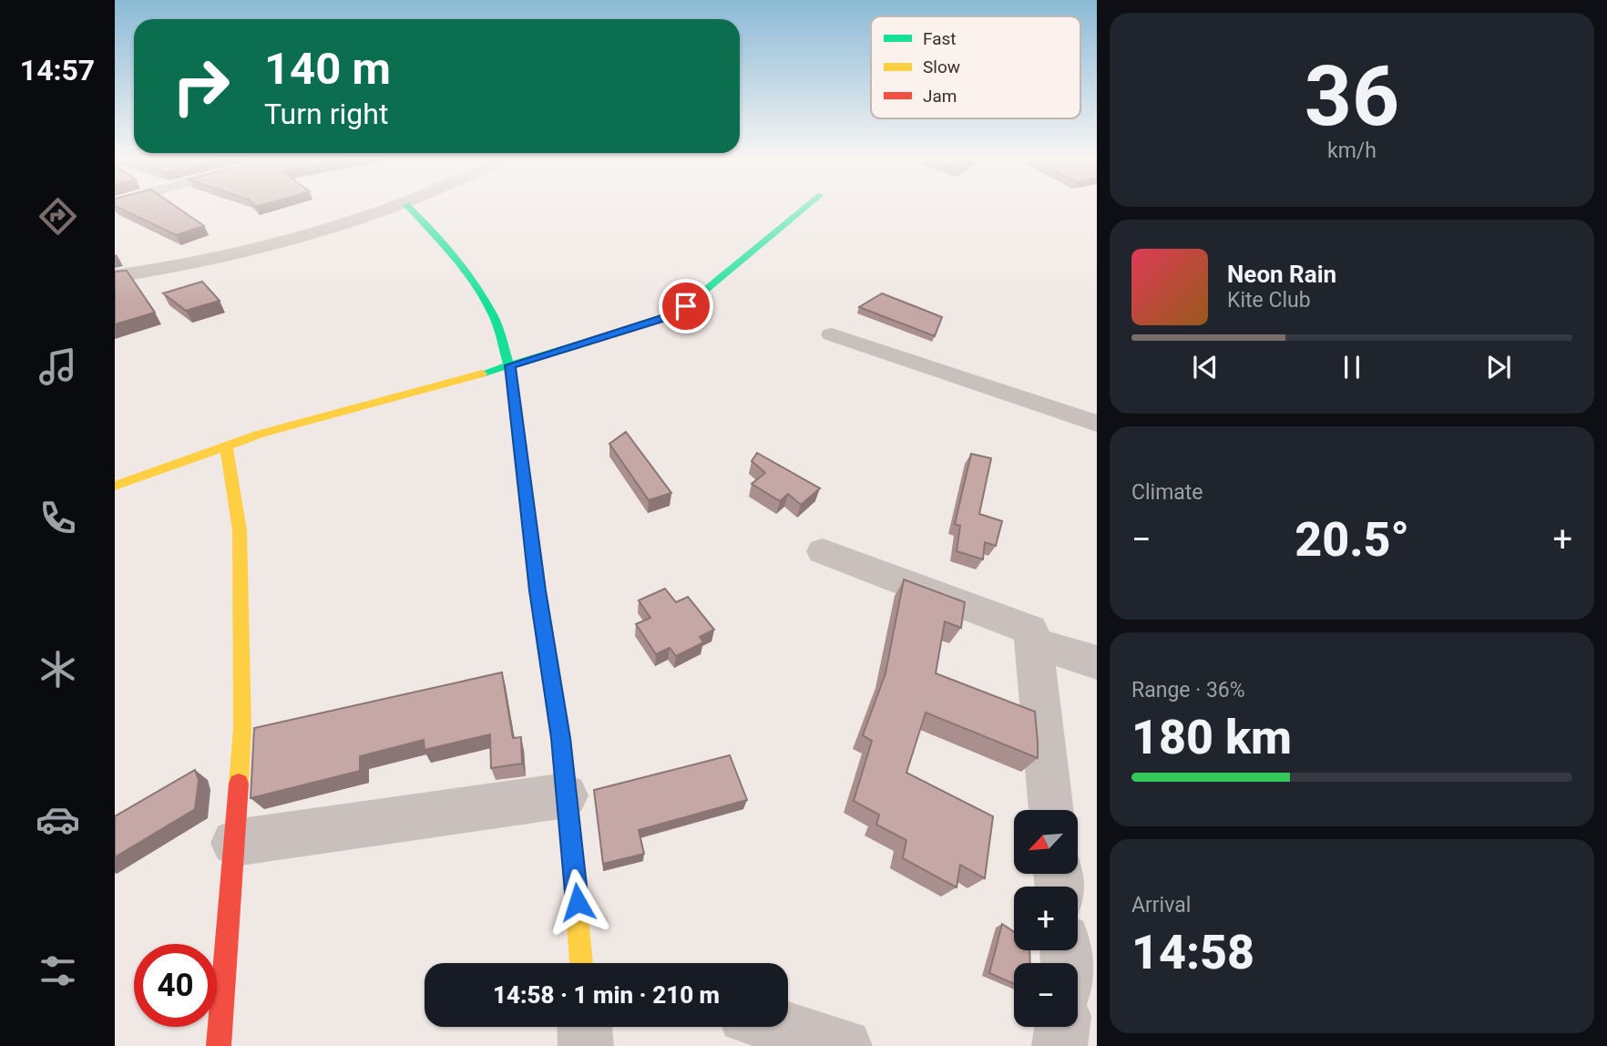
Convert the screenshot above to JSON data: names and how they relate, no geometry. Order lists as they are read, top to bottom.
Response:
{
  "legend": ["Fast", "Slow", "Jam"],
  "north": "bottom left",
  "page": {
    "tabs": "14:57",
    "tile": [
      ["36", "km/h"],
      "Climate",
      ["Range · 36%", "180 km"],
      ["Arrival", "14:58"]
    ],
    "turn": ["140 m", "Turn right"],
    "song": ["Neon Rain", "Kite Club"],
    "heat": ["−", "20.5°", "+"],
    "map_buttons": ["+", "−"],
    "limit": "40",
    "trip": "14:58 · 1 min · 210 m"
  }
}
